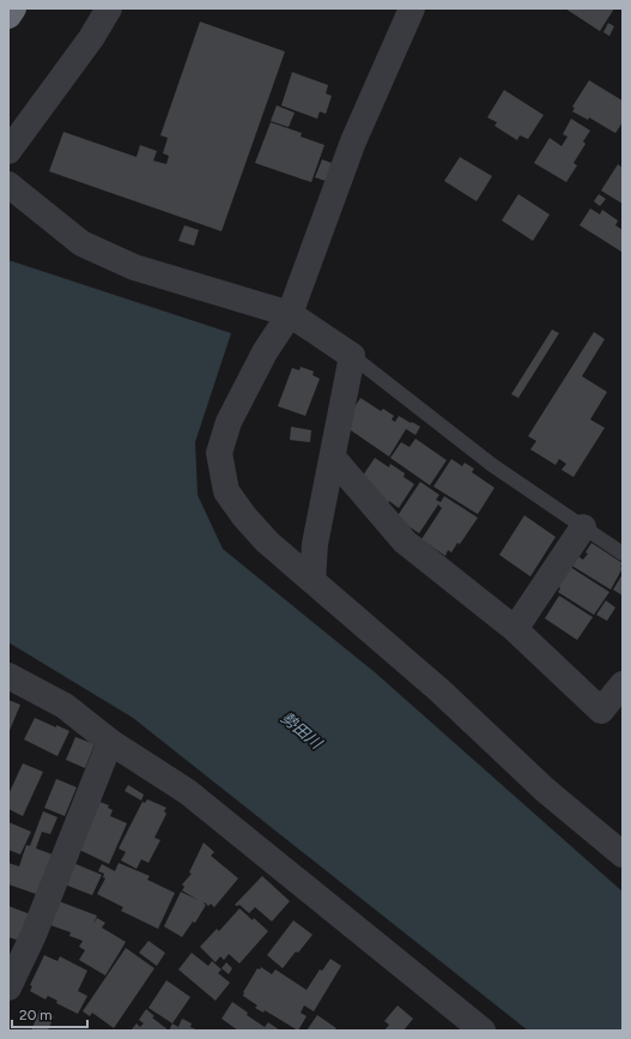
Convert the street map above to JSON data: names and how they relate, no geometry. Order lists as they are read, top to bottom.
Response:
{
  "water": ["勢田川"],
  "scale_bar": "20 m"
}
